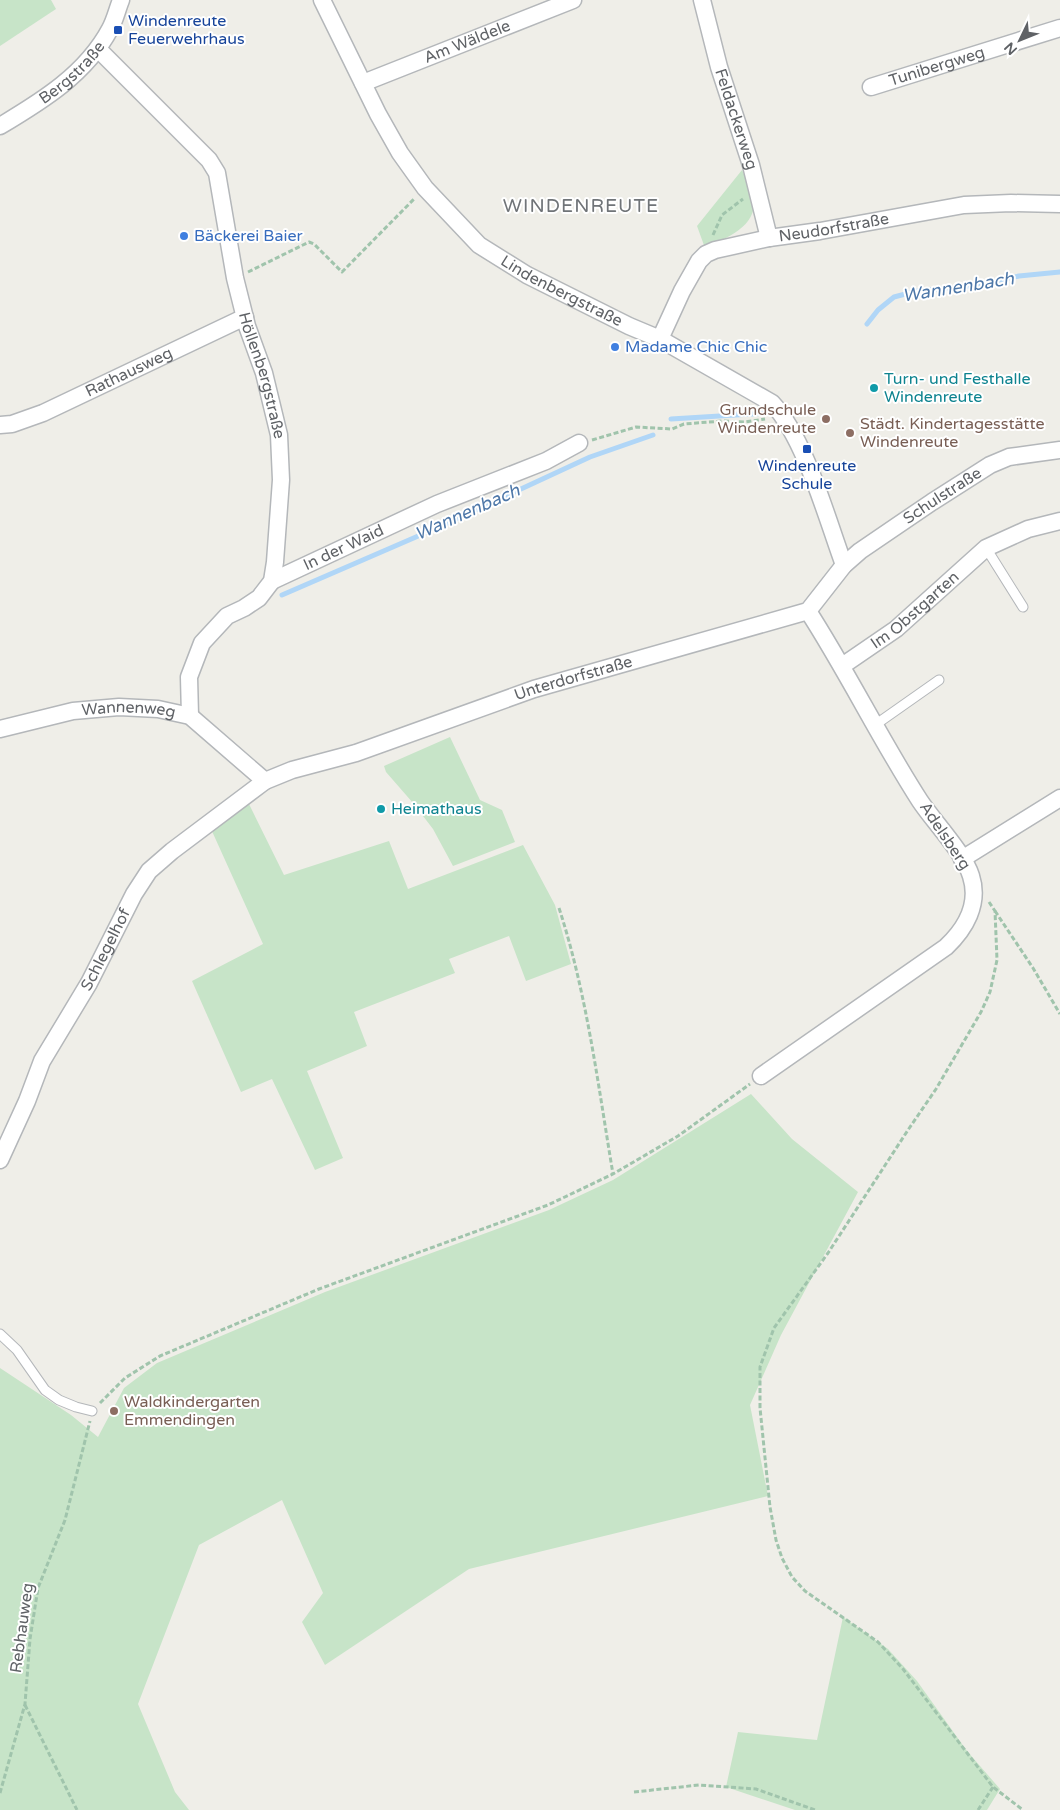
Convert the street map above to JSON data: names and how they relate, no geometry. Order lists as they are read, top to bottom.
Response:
{
  "streets": {
    "street": [
      "Am Wäldele",
      "Tunibergweg",
      "Bergstraße",
      "Feldackerweg",
      "Neudorfstraße",
      "Lindenbergstraße",
      "Rathausweg",
      "Höllenbergstraße",
      "Schulstraße",
      "In der Waid",
      "Im Obstgarten",
      "Unterdorfstraße",
      "Wannenweg",
      "Adelsberg",
      "Schlegelhof"
    ],
    "path": ["Rebhauweg"]
  },
  "crossings": [
    ["Am Wäldele", "Lindenbergstraße"],
    ["Bergstraße", "Höllenbergstraße"],
    ["Feldackerweg", "Neudorfstraße"],
    ["Neudorfstraße", "Lindenbergstraße"],
    ["Lindenbergstraße", "Schulstraße"],
    ["Rathausweg", "Höllenbergstraße"],
    ["Höllenbergstraße", "In der Waid"],
    ["Im Obstgarten", "Adelsberg"],
    ["Unterdorfstraße", "Wannenweg"],
    ["Unterdorfstraße", "Adelsberg"],
    ["Unterdorfstraße", "Schlegelhof"],
    ["Wannenweg", "Schlegelhof"]
  ],
  "districts": ["WINDENREUTE"],
  "water": ["Wannenbach"],
  "places": {
    "transit": ["Windenreute Feuerwehrhaus", "Windenreute Schule"],
    "other": [
      "Bäckerei Baier",
      "Madame Chic Chic",
      "Turn- und Festhalle Windenreute",
      "Grundschule Windenreute",
      "Städt. Kindertagesstätte Windenreute",
      "Heimathaus",
      "Waldkindergarten Emmendingen"
    ]
  },
  "north": "bottom left"
}
